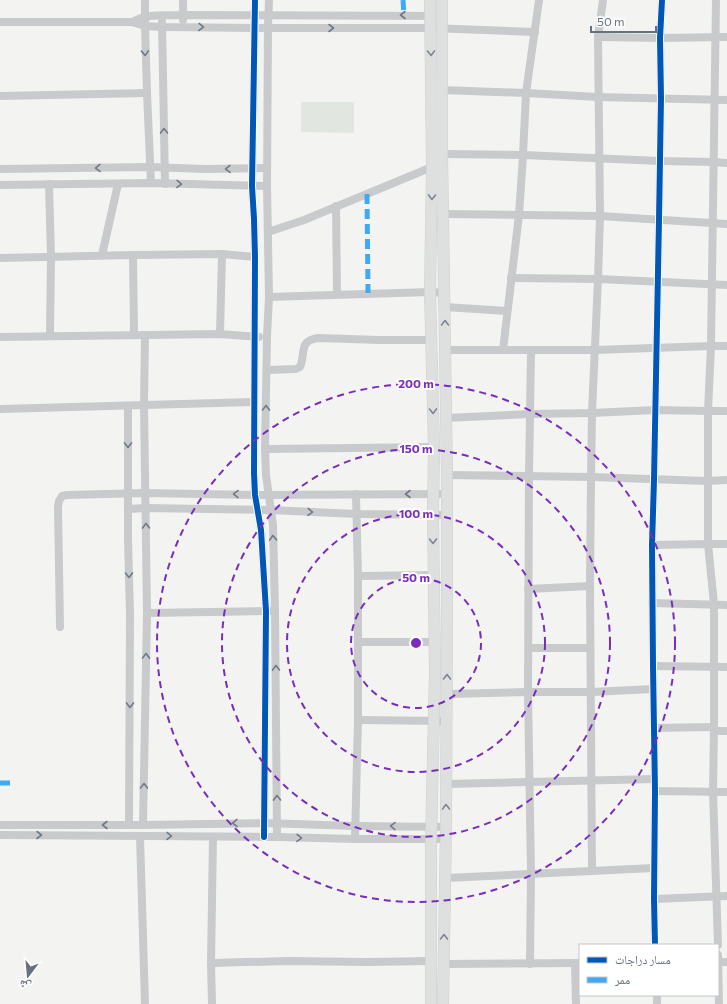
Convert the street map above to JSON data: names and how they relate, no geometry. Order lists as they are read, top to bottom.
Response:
{
  "legend": ["مسار دراجات", "ممر"],
  "scale_bar": "50 m",
  "north": "bottom",
  "rings": [
    "200 m",
    "150 m",
    "100 m",
    "50 m"
  ]
}
